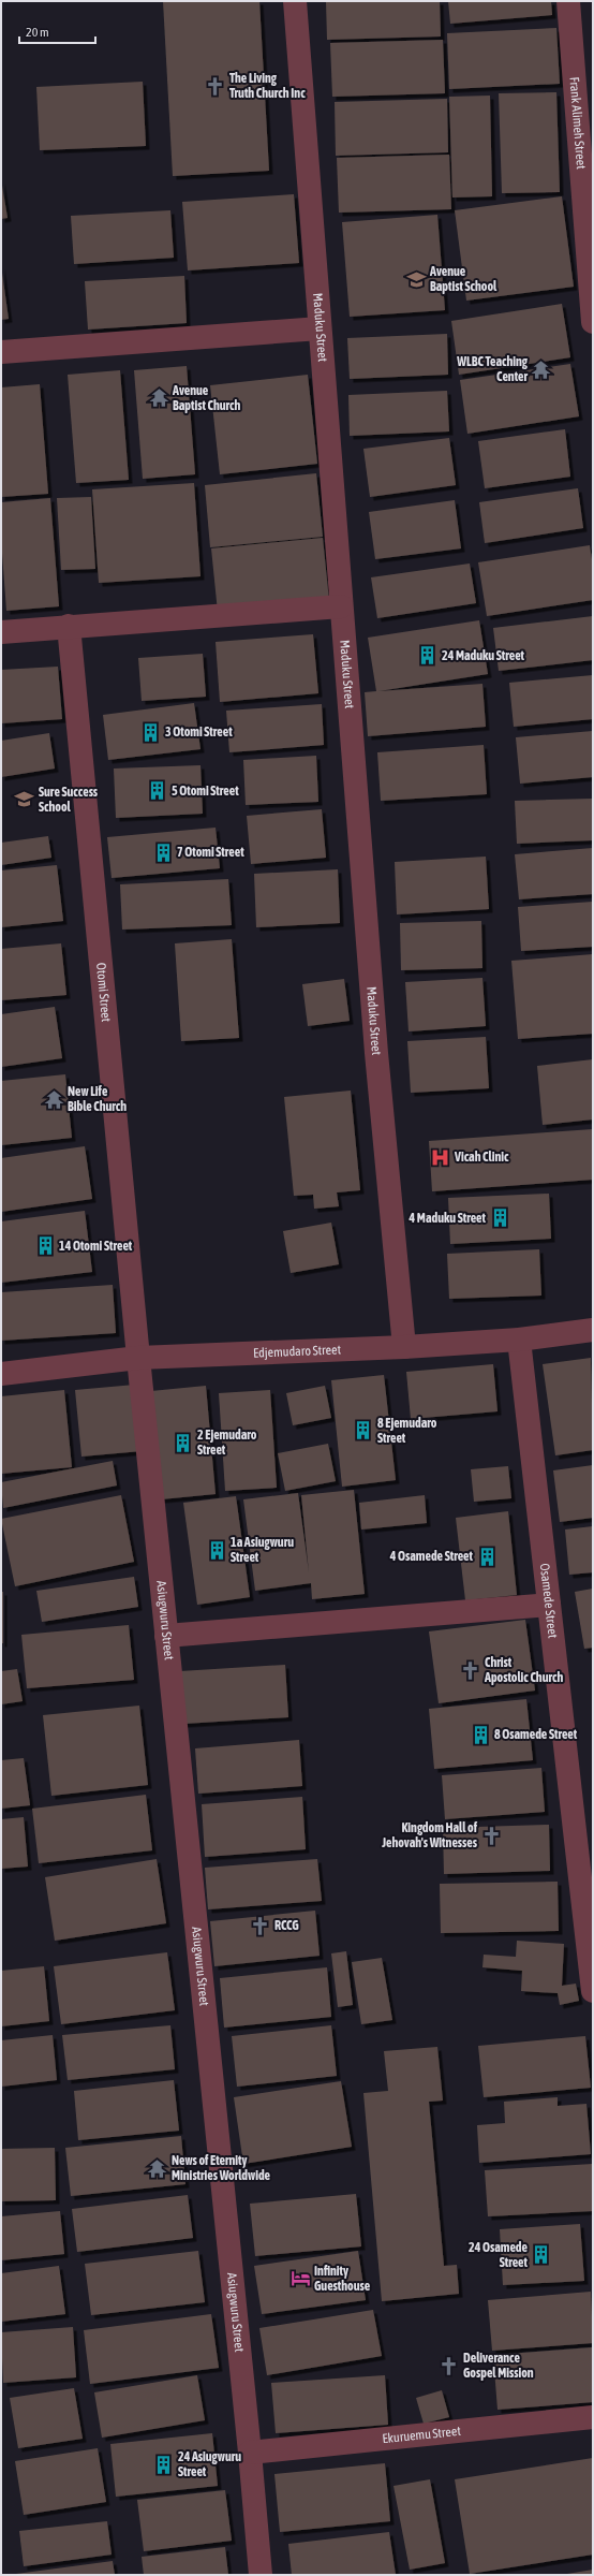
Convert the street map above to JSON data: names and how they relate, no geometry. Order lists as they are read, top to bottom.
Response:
{
  "streets": {
    "street": [
      "Frank Alimeh Street",
      "Maduku Street",
      "Otomi Street",
      "Edjemudaro Street",
      "Osamede Street",
      "Asiugwuru Street",
      "Ekuruemu Street"
    ]
  },
  "crossings": [
    ["Maduku Street", "Edjemudaro Street"],
    ["Otomi Street", "Edjemudaro Street"],
    ["Otomi Street", "Asiugwuru Street"],
    ["Edjemudaro Street", "Osamede Street"],
    ["Edjemudaro Street", "Asiugwuru Street"],
    ["Asiugwuru Street", "Ekuruemu Street"]
  ],
  "places": {
    "church": [
      "The Living Truth Church Inc",
      "Christ Apostolic Church",
      "Kingdom Hall of Jehovah's Witnesses",
      "RCCG",
      "Deliverance Gospel Mission"
    ],
    "school or university": ["Avenue Baptist School", "Sure Success School"],
    "temple": [
      "WLBC Teaching Center",
      "Avenue Baptist Church",
      "New Life Bible Church",
      "News of Eternity Ministries Worldwide"
    ],
    "building": [
      "24 Maduku Street",
      "3 Otomi Street",
      "5 Otomi Street",
      "7 Otomi Street",
      "4 Maduku Street",
      "14 Otomi Street",
      "8 Ejemudaro Street",
      "2 Ejemudaro Street",
      "1a Asiugwuru Street",
      "4 Osamede Street",
      "8 Osamede Street",
      "24 Osamede Street",
      "24 Asiugwuru Street"
    ],
    "hospital": ["Vicah Clinic"],
    "hotel": ["Infinity Guesthouse"]
  },
  "scale_bar": "20 m"
}
